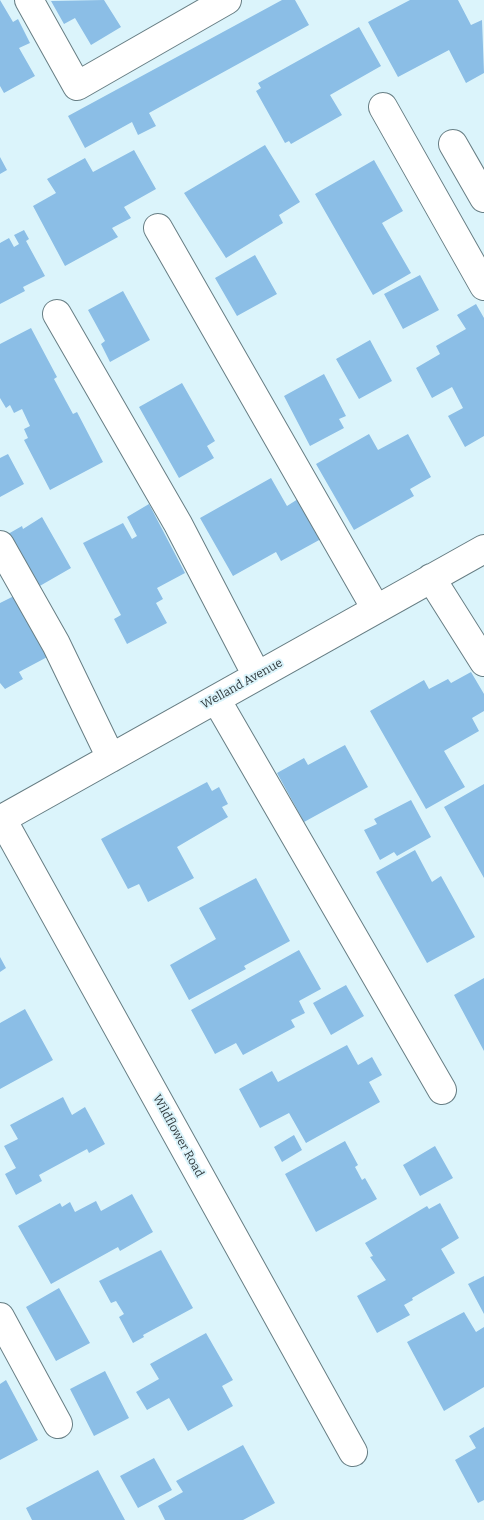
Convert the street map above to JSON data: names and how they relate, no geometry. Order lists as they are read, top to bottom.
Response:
{
  "streets": {
    "street": ["Welland Avenue", "Wildflower Road"]
  },
  "crossings": [
    ["Welland Avenue", "Wildflower Road"]
  ]
}
